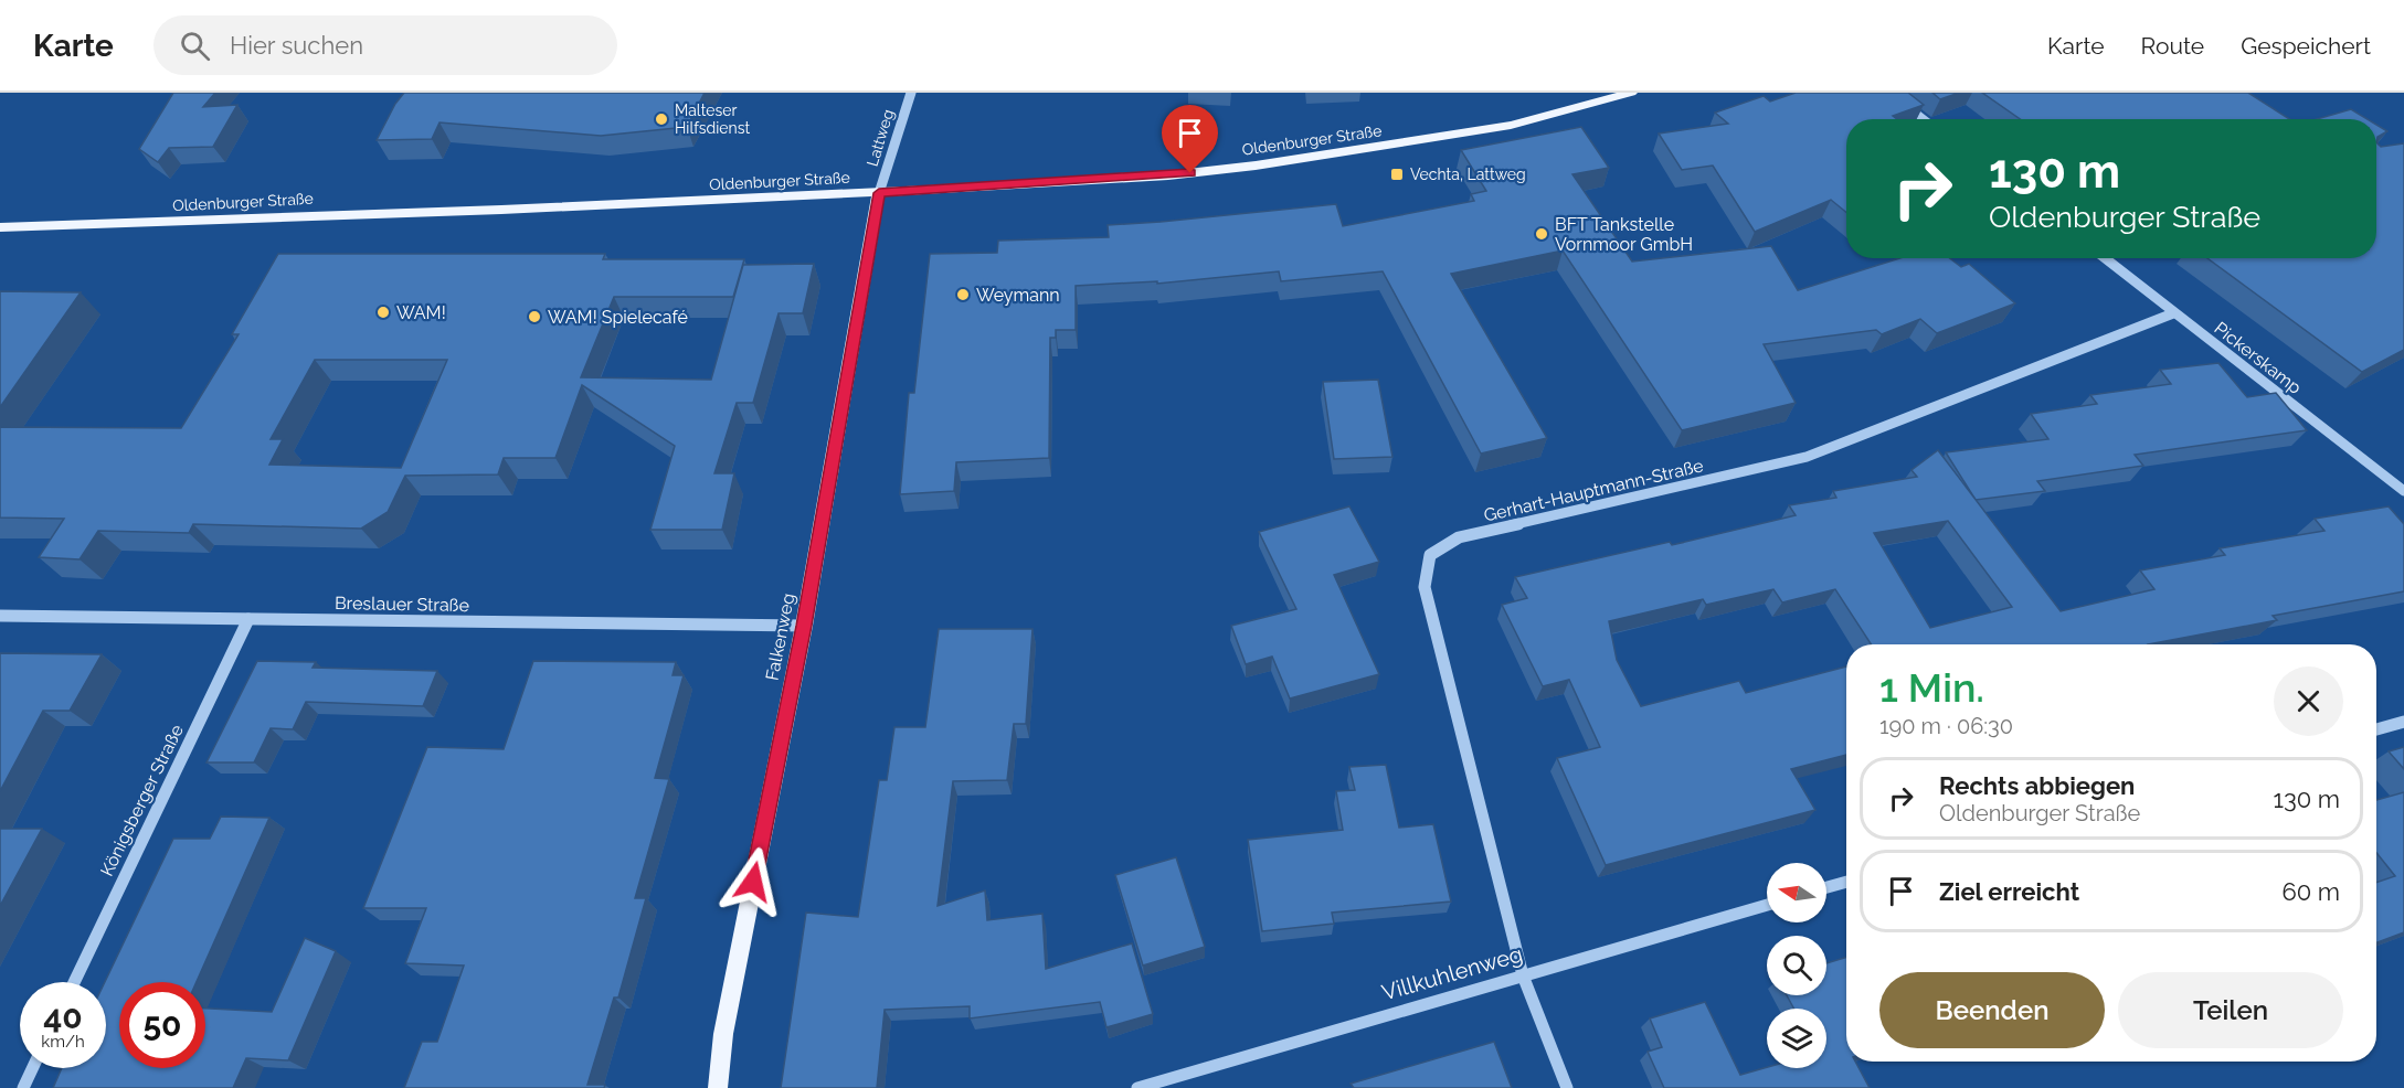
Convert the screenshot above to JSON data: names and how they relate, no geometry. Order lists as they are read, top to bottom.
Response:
{
  "streets": {
    "main road": ["Oldenburger Straße", "Falkenweg"],
    "street": [
      "Lattweg",
      "Pickerskamp",
      "Gerhart-Hauptmann-Straße",
      "Breslauer Straße",
      "Königsberger Straße",
      "Villkuhlenweg"
    ]
  },
  "crossings": [
    ["Lattweg", "Oldenburger Straße"],
    ["Lattweg", "Falkenweg"],
    ["Oldenburger Straße", "Falkenweg"],
    ["Pickerskamp", "Gerhart-Hauptmann-Straße"],
    ["Gerhart-Hauptmann-Straße", "Villkuhlenweg"],
    ["Breslauer Straße", "Falkenweg"],
    ["Breslauer Straße", "Königsberger Straße"]
  ],
  "places": {
    "other": [
      "Malteser Hilfsdienst",
      "BFT Tankstelle Vornmoor GmbH",
      "Weymann",
      "WAM!",
      "WAM! Spielecafé"
    ],
    "transit": ["Vechta, Lattweg"]
  },
  "north": "left",
  "page": {
    "header": "Karte",
    "search": "Hier suchen",
    "nav": ["Karte", "Route", "Gespeichert"],
    "turn": ["130 m", "Oldenburger Straße"],
    "heading": ["1 Min.", "190 m · 06:30"],
    "list": [
      {
        "name": "Rechts abbiegen",
        "note": "Oldenburger Straße",
        "value": "130 m"
      },
      {
        "name": "Ziel erreicht",
        "value": "60 m"
      }
    ],
    "buttons": ["Beenden", "Teilen"],
    "speed": "40 km/h",
    "limit": "50"
  }
}
